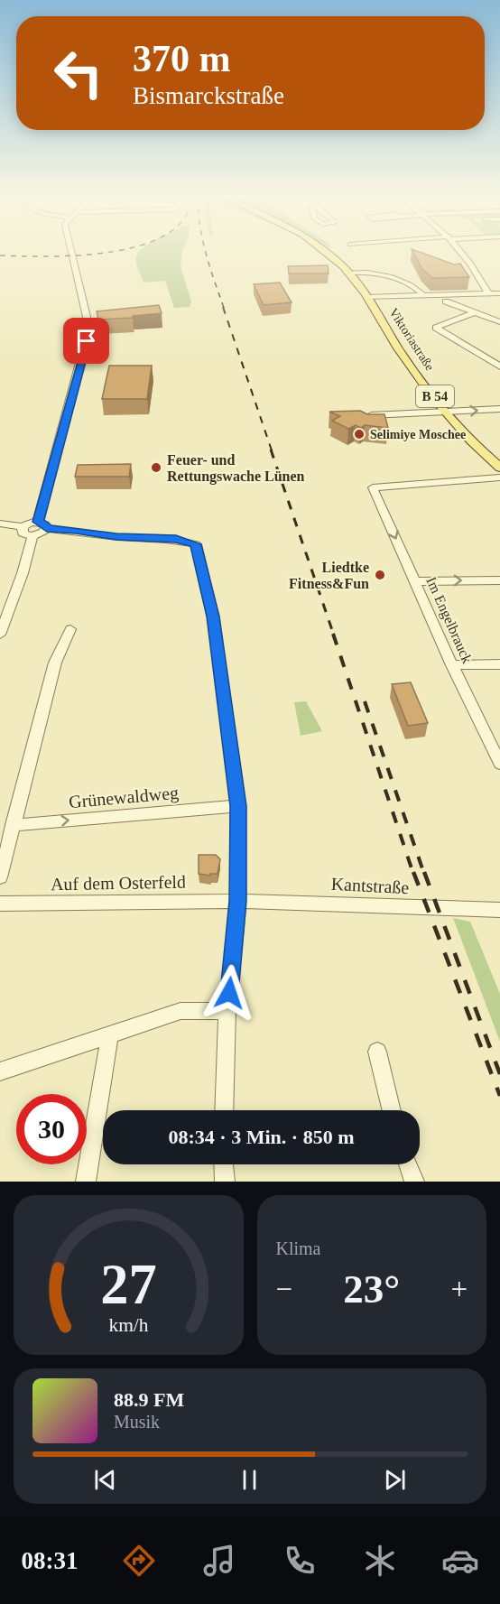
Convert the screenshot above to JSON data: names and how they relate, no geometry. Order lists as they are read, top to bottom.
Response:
{
  "streets": {
    "main road": ["Viktoriastraße", "B 54"],
    "street": [
      "Im Engelbrauck",
      "Grünewaldweg",
      "Auf dem Osterfeld",
      "Kantstraße"
    ]
  },
  "crossings": [
    ["Viktoriastraße", "B 54"],
    ["Viktoriastraße", "Im Engelbrauck"],
    ["Auf dem Osterfeld", "Kantstraße"]
  ],
  "one_way": ["Grünewaldweg"],
  "places": ["Selimiye Moschee", "Feuer- und Rettungswache Lünen", "Liedtke Fitness&Fun"],
  "page": {
    "turn": ["370 m", "Bismarckstraße"],
    "limit": "30",
    "trip": "08:34 · 3 Min. · 850 m",
    "tile": "Klima",
    "heat": ["−", "23°", "+"],
    "song": ["88.9 FM", "Musik"],
    "tabs": "08:31",
    "gauge": ["27", "km/h"]
  }
}
